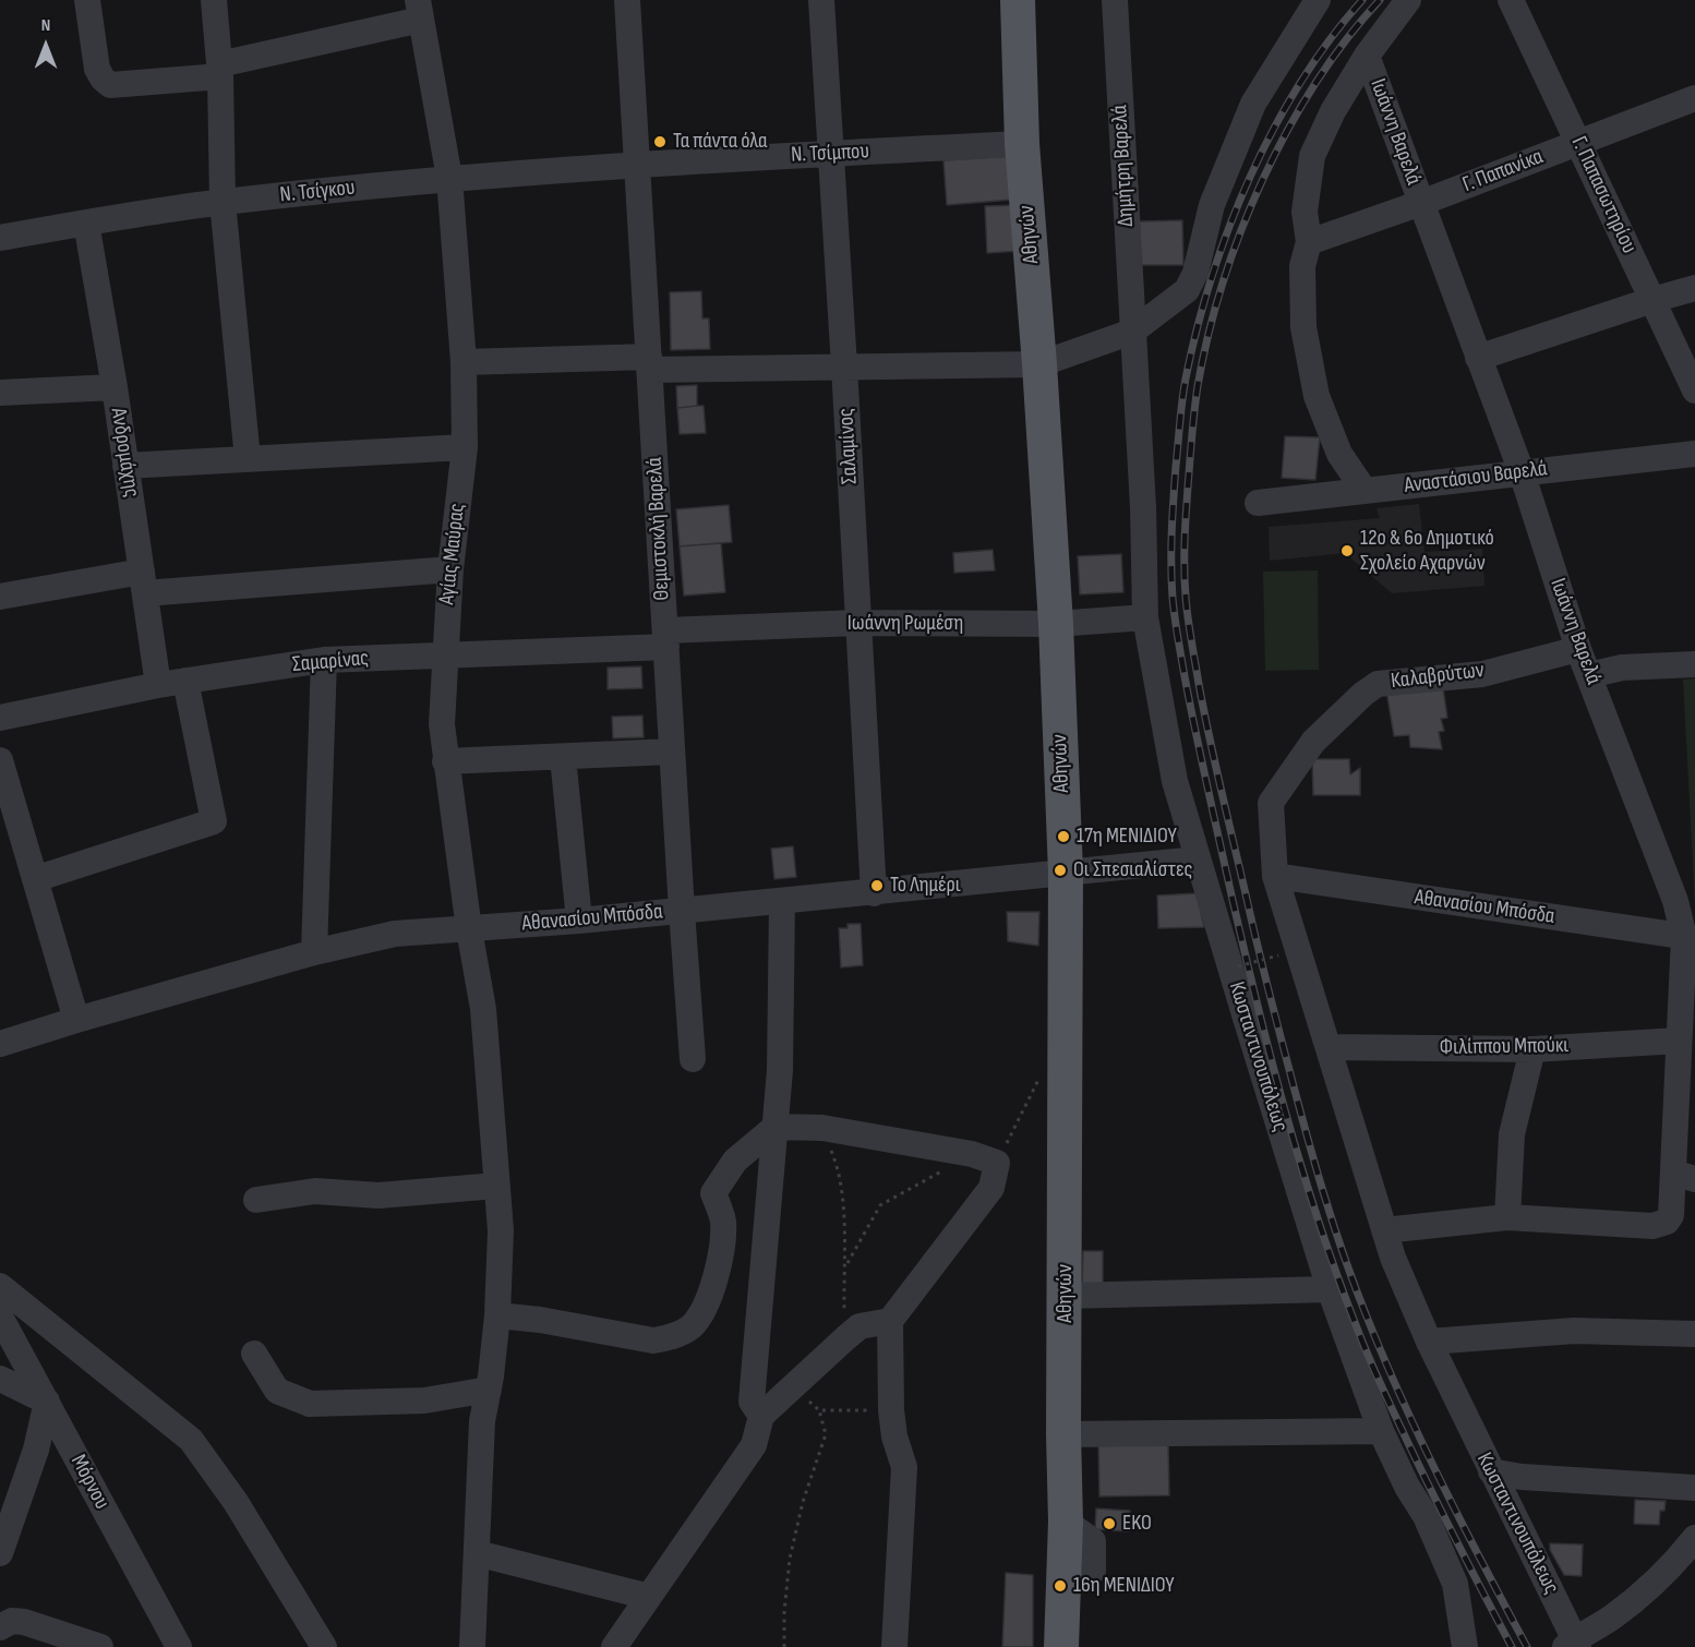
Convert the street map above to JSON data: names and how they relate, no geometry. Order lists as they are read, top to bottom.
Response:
{
  "streets": {
    "main road": ["Αθηνών"],
    "street": [
      "Ιωάννη Βαρελά",
      "N. Τσίμπου",
      "Δημήτρη Βαρελά",
      "Γ. Παπανίκα",
      "Ν. Τσίγκου",
      "Γ. Παπασωτηρίου",
      "Σαλαμίνος",
      "Ανδρομάχης",
      "Αναστάσιου Βαρελά",
      "Θεμιστοκλή Βαρελά",
      "Αγίας Μαύρας",
      "Ιωάννη Ρωμέση",
      "Σαμαρίνας",
      "Καλαβρύτων",
      "Αθανασίου Μπόσδα",
      "Φιλίππου Μπούκι",
      "Κωσταντινουπόλεως",
      "Μόρνου"
    ]
  },
  "crossings": [
    ["Ιωάννη Βαρελά", "Γ. Παπανίκα"],
    ["Ιωάννη Βαρελά", "Αναστάσιου Βαρελά"],
    ["Ιωάννη Βαρελά", "Καλαβρύτων"],
    ["Ιωάννη Βαρελά", "Αθανασίου Μπόσδα"],
    ["Ιωάννη Βαρελά", "Φιλίππου Μπούκι"],
    ["N. Τσίμπου", "Ν. Τσίγκου"],
    ["N. Τσίμπου", "Αθηνών"],
    ["N. Τσίμπου", "Σαλαμίνος"],
    ["N. Τσίμπου", "Θεμιστοκλή Βαρελά"],
    ["Δημήτρη Βαρελά", "Ιωάννη Ρωμέση"],
    ["Δημήτρη Βαρελά", "Κωσταντινουπόλεως"],
    ["Γ. Παπανίκα", "Γ. Παπασωτηρίου"],
    ["Ν. Τσίγκου", "Ανδρομάχης"],
    ["Ν. Τσίγκου", "Θεμιστοκλή Βαρελά"],
    ["Ν. Τσίγκου", "Αγίας Μαύρας"],
    ["Αθηνών", "Ιωάννη Ρωμέση"],
    ["Αθηνών", "Αθανασίου Μπόσδα"],
    ["Σαλαμίνος", "Ιωάννη Ρωμέση"],
    ["Σαλαμίνος", "Αθανασίου Μπόσδα"],
    ["Ανδρομάχης", "Σαμαρίνας"],
    ["Θεμιστοκλή Βαρελά", "Ιωάννη Ρωμέση"],
    ["Θεμιστοκλή Βαρελά", "Σαμαρίνας"],
    ["Θεμιστοκλή Βαρελά", "Αθανασίου Μπόσδα"],
    ["Αγίας Μαύρας", "Σαμαρίνας"],
    ["Αγίας Μαύρας", "Αθανασίου Μπόσδα"],
    ["Ιωάννη Ρωμέση", "Σαμαρίνας"],
    ["Ιωάννη Ρωμέση", "Κωσταντινουπόλεως"],
    ["Καλαβρύτων", "Κωσταντινουπόλεως"],
    ["Αθανασίου Μπόσδα", "Κωσταντινουπόλεως"],
    ["Φιλίππου Μπούκι", "Κωσταντινουπόλεως"]
  ],
  "places": [
    "Τα πάντα όλα",
    "12ο & 6ο Δημοτικό Σχολείο Αχαρνών",
    "17η ΜΕΝΙΔΙΟΥ",
    "Οι Σπεσιαλίστες",
    "Το Λημέρι",
    "EKO",
    "16η ΜΕΝΙΔΙΟΥ"
  ],
  "north": "top"
}
